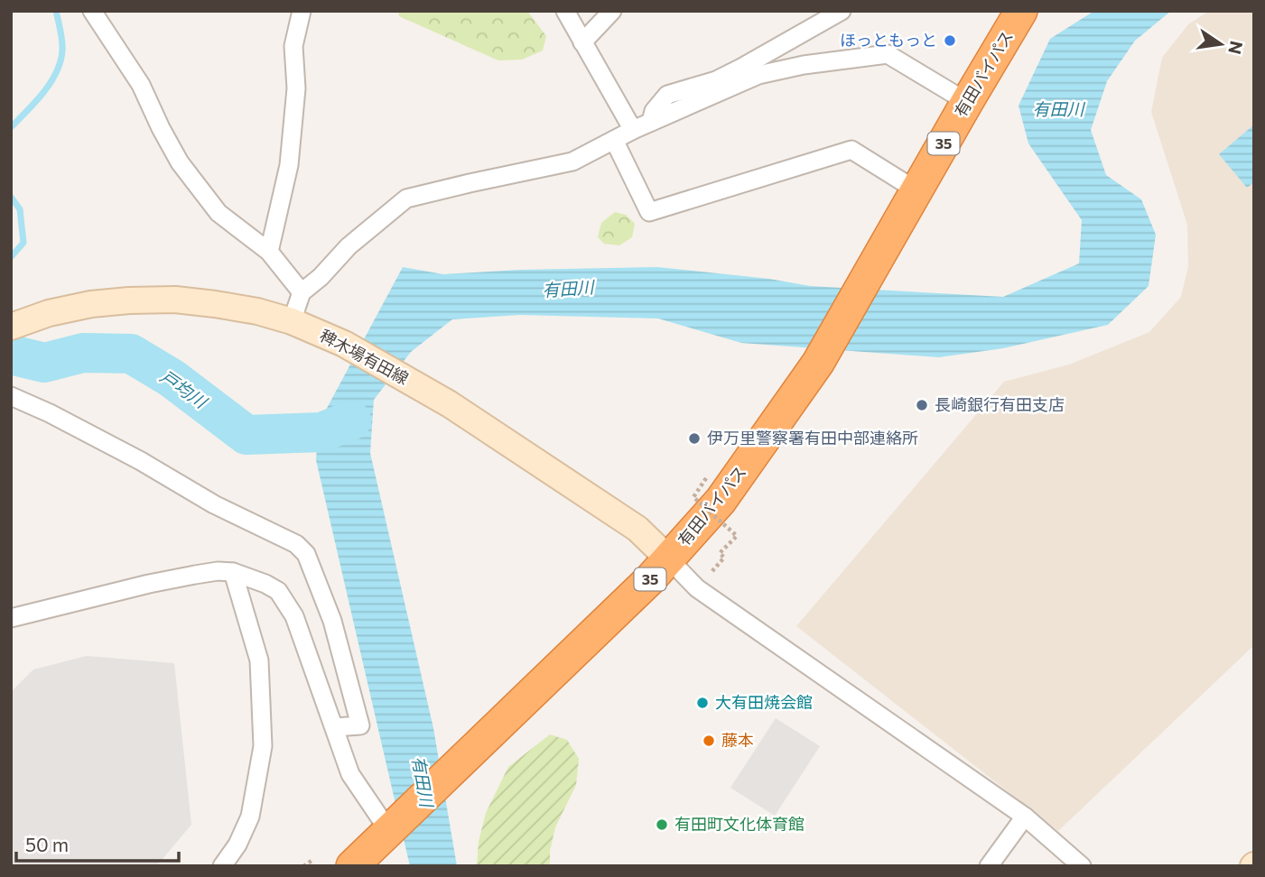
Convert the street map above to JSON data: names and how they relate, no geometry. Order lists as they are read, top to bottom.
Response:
{
  "streets": {
    "highway": ["有田バイパス", "35"],
    "main road": ["稗木場有田線"]
  },
  "crossings": [
    ["有田バイパス", "稗木場有田線"]
  ],
  "water": ["有田川", "戸均川"],
  "places": [
    "ほっともっと",
    "長崎銀行有田支店",
    "伊万里警察署有田中部連絡所",
    "大有田焼会館",
    "藤本",
    "有田町文化体育館"
  ],
  "scale_bar": "50 m",
  "north": "right"
}
